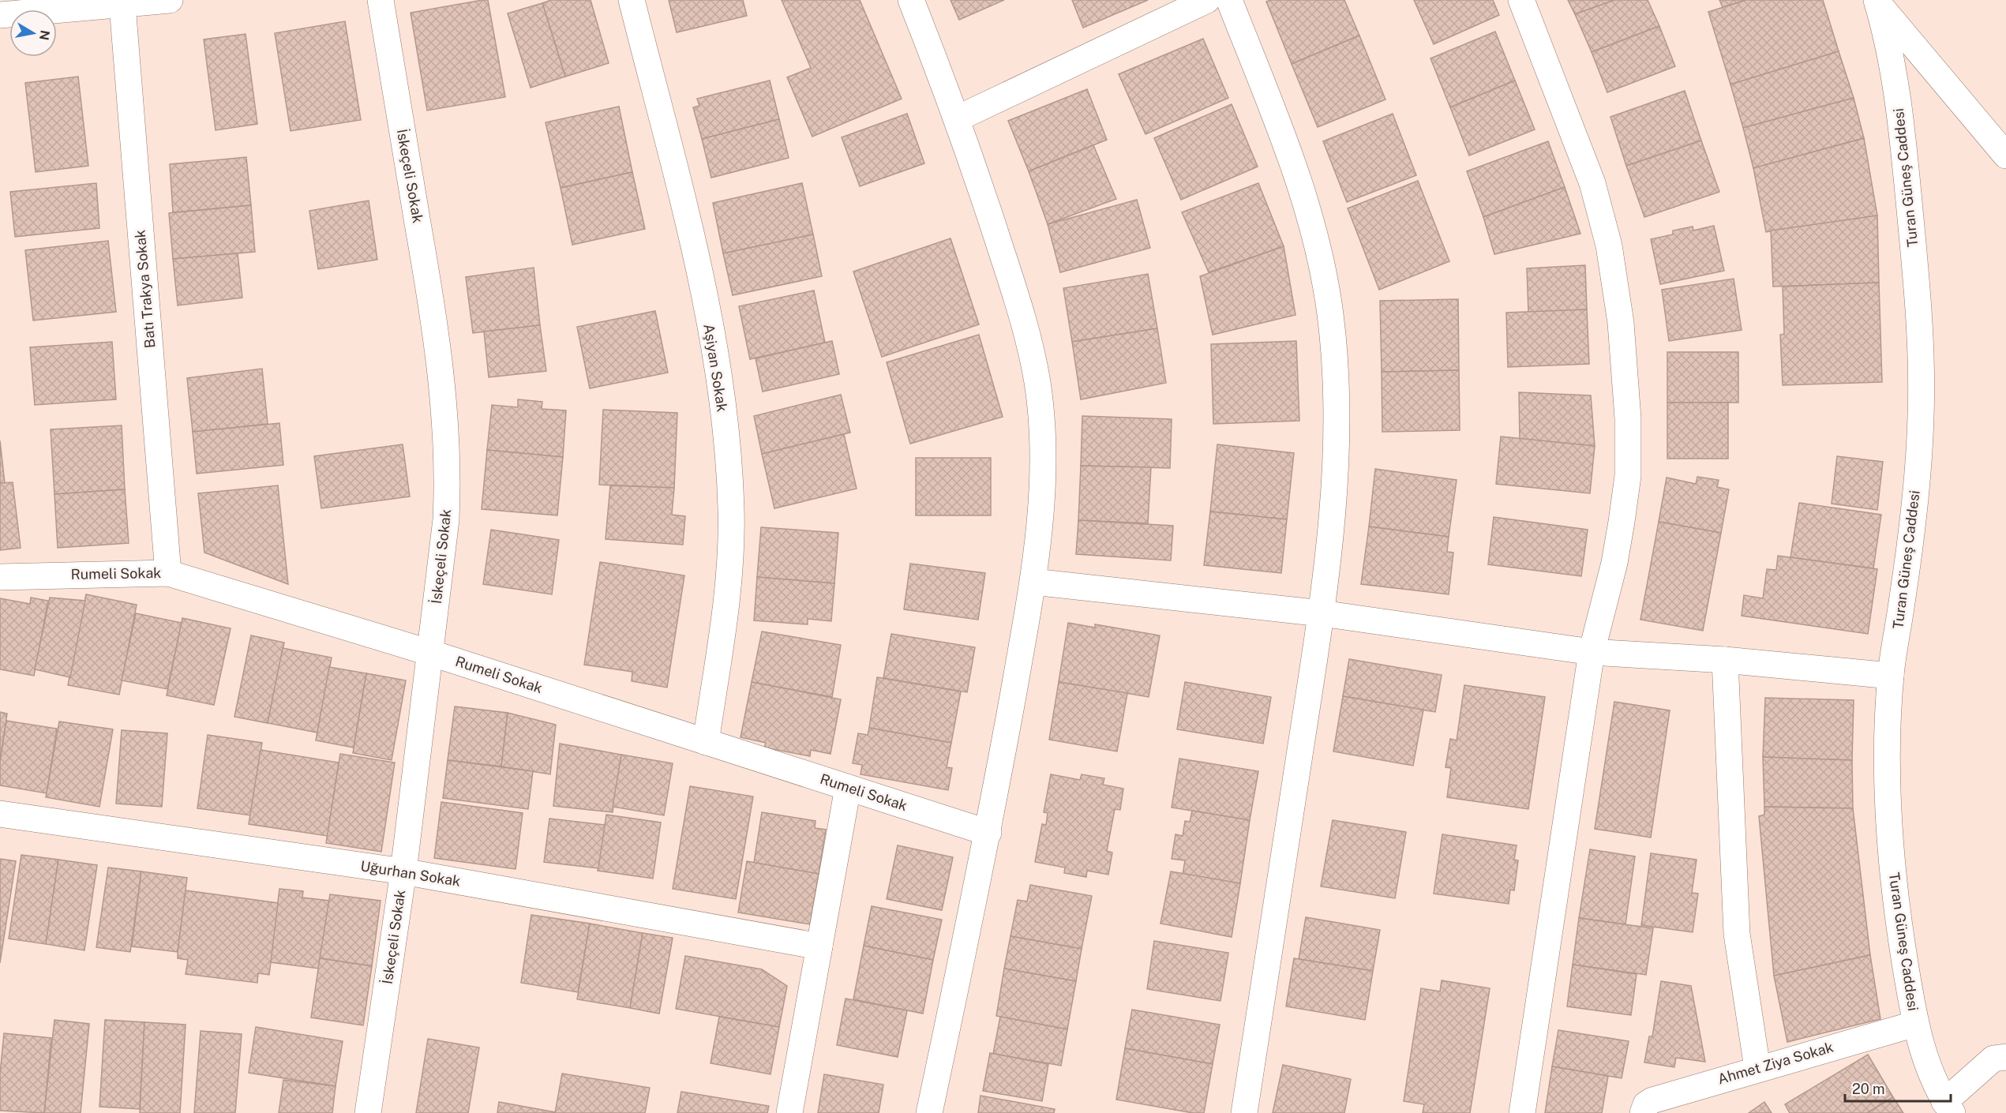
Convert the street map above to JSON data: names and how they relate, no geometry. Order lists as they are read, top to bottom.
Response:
{
  "streets": {
    "street": [
      "İskeçeli Sokak",
      "Turan Güneş Caddesi",
      "Batı Trakya Sokak",
      "Aşiyan Sokak",
      "Rumeli Sokak",
      "Uğurhan Sokak",
      "Ahmet Ziya Sokak"
    ]
  },
  "crossings": [
    ["İskeçeli Sokak", "Rumeli Sokak"],
    ["İskeçeli Sokak", "Uğurhan Sokak"],
    ["Turan Güneş Caddesi", "Ahmet Ziya Sokak"],
    ["Batı Trakya Sokak", "Rumeli Sokak"],
    ["Aşiyan Sokak", "Rumeli Sokak"]
  ],
  "scale_bar": "20 m",
  "north": "right"
}
